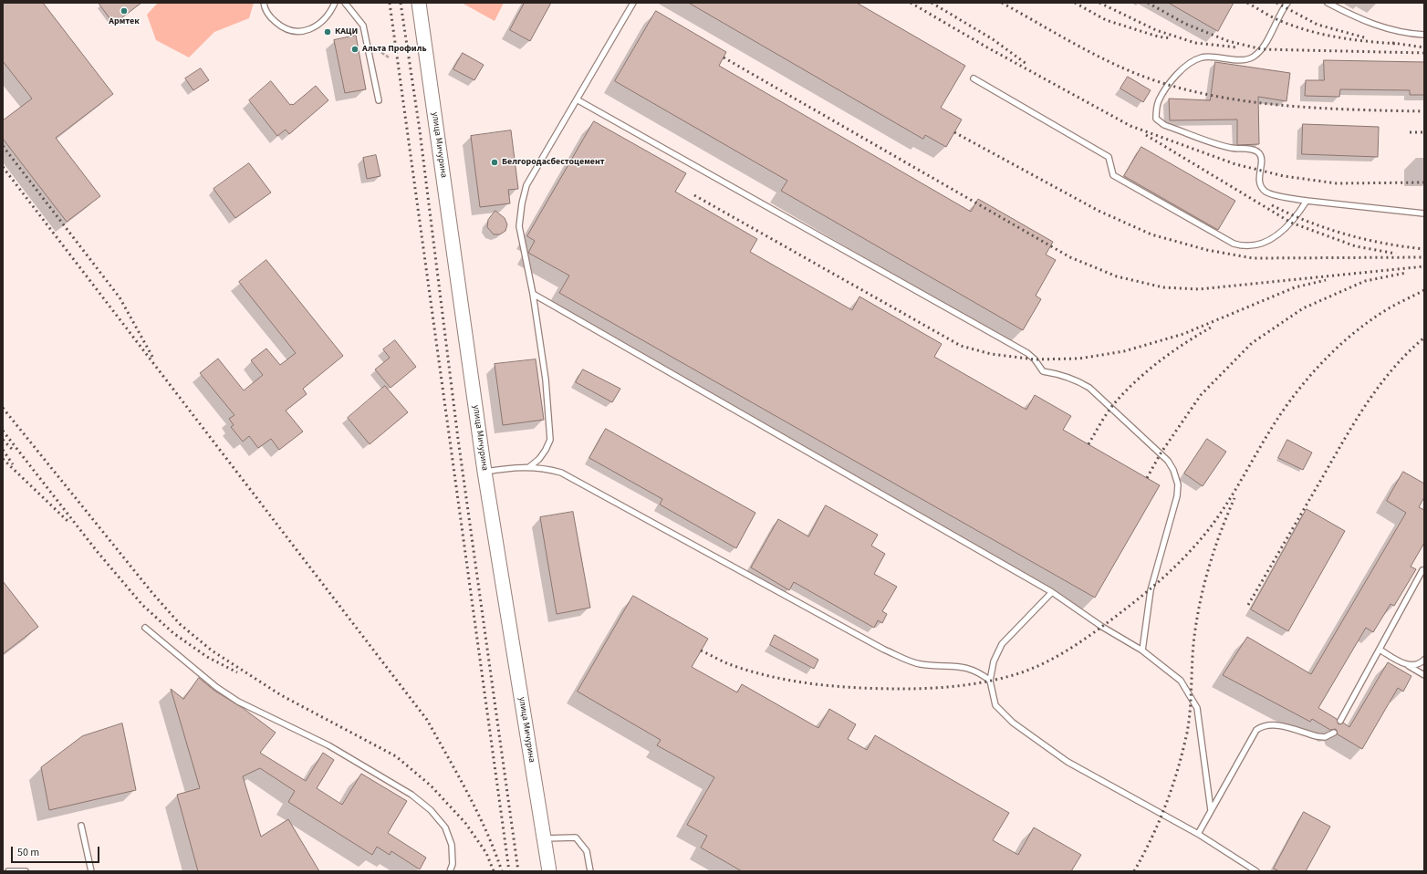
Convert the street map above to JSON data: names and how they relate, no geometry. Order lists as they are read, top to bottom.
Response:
{
  "streets": {
    "street": ["улица Мичурина"]
  },
  "places": [
    "Армтек",
    "КАЦИ",
    "Альта Профиль",
    "Белгородасбестоцемент"
  ],
  "scale_bar": "50 m"
}
